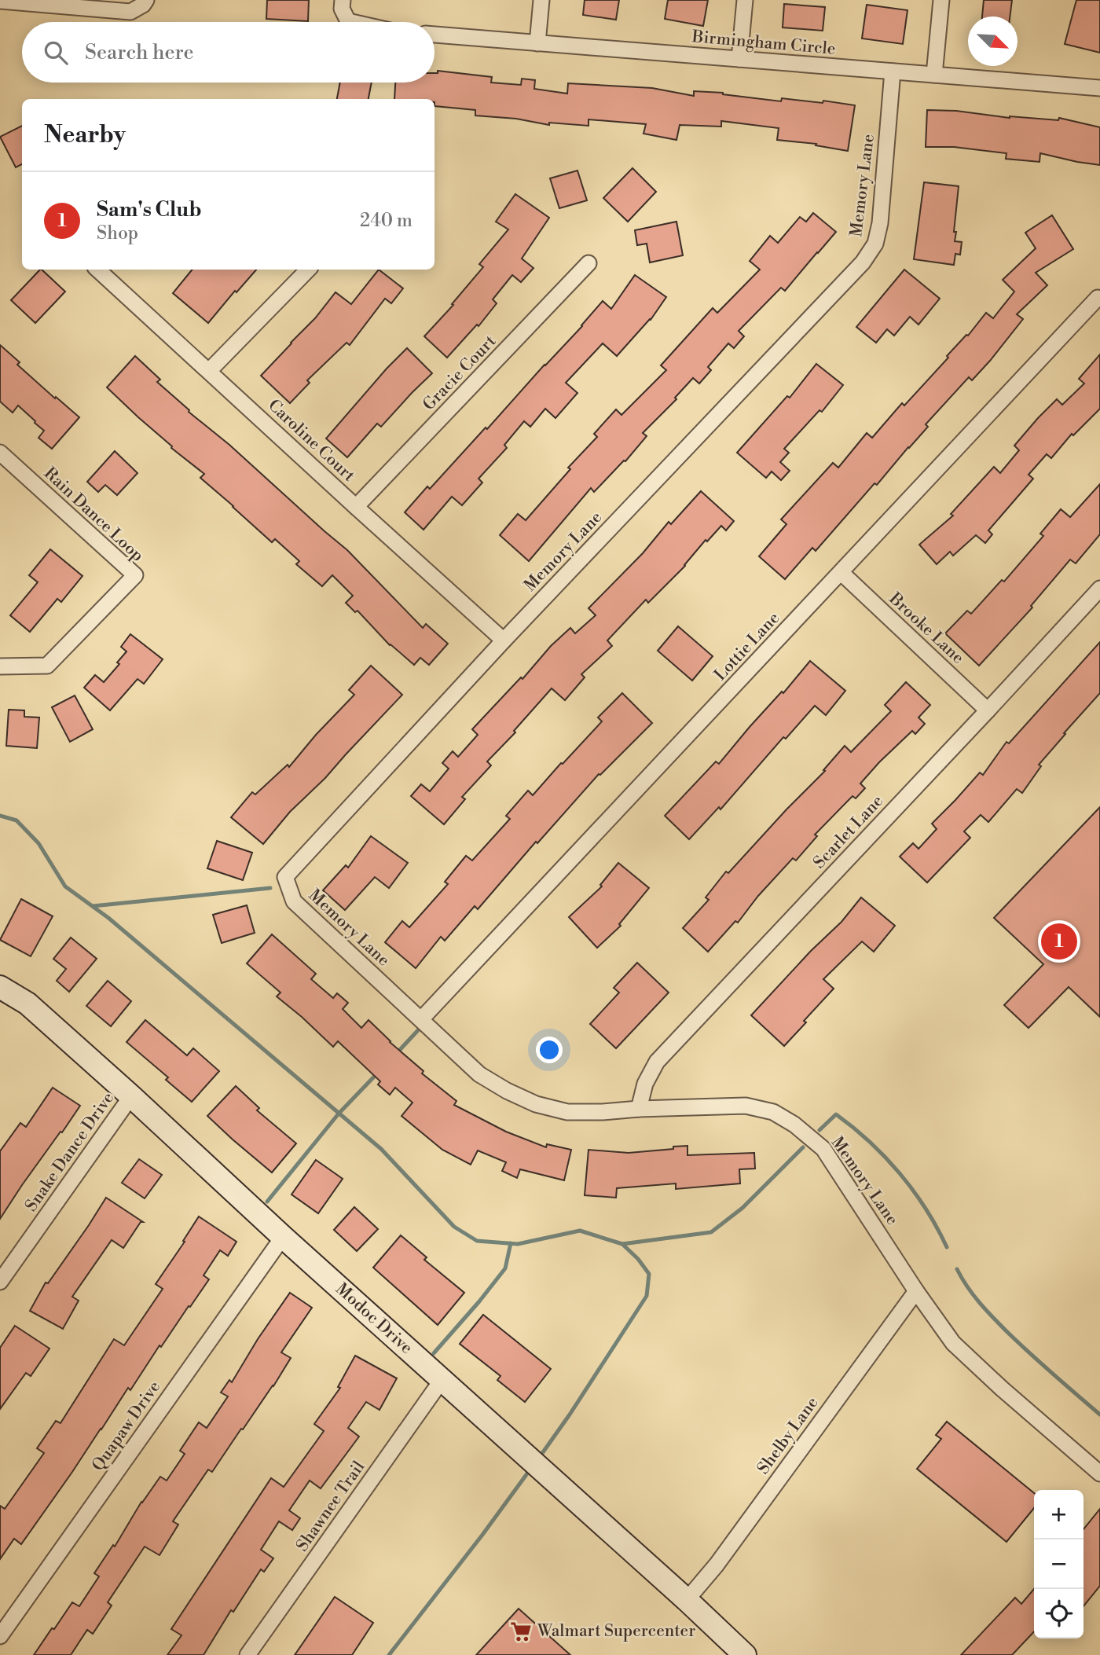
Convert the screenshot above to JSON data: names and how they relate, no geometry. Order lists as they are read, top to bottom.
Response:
{
  "streets": {
    "street": [
      "Birmingham Circle",
      "Memory Lane",
      "Gracie Court",
      "Caroline Court",
      "Rain Dance Loop",
      "Brooke Lane",
      "Lottie Lane",
      "Scarlet Lane",
      "Snake Dance Drive",
      "Modoc Drive",
      "Quapaw Drive",
      "Shelby Lane",
      "Shawnee Trail"
    ]
  },
  "crossings": [
    ["Birmingham Circle", "Memory Lane"],
    ["Memory Lane", "Caroline Court"],
    ["Memory Lane", "Lottie Lane"],
    ["Memory Lane", "Scarlet Lane"],
    ["Memory Lane", "Shelby Lane"],
    ["Gracie Court", "Caroline Court"],
    ["Brooke Lane", "Lottie Lane"],
    ["Brooke Lane", "Scarlet Lane"],
    ["Snake Dance Drive", "Modoc Drive"],
    ["Modoc Drive", "Quapaw Drive"],
    ["Modoc Drive", "Shelby Lane"],
    ["Modoc Drive", "Shawnee Trail"]
  ],
  "places": {
    "supermarket": ["Walmart Supercenter"]
  },
  "north": "bottom right",
  "page": {
    "search": "Search here",
    "heading": "Nearby",
    "list": [
      {
        "mark": "1",
        "name": "Sam's Club",
        "note": "Shop",
        "value": "240 m"
      }
    ],
    "pins": "1",
    "map_buttons": ["+", "−"]
  }
}
